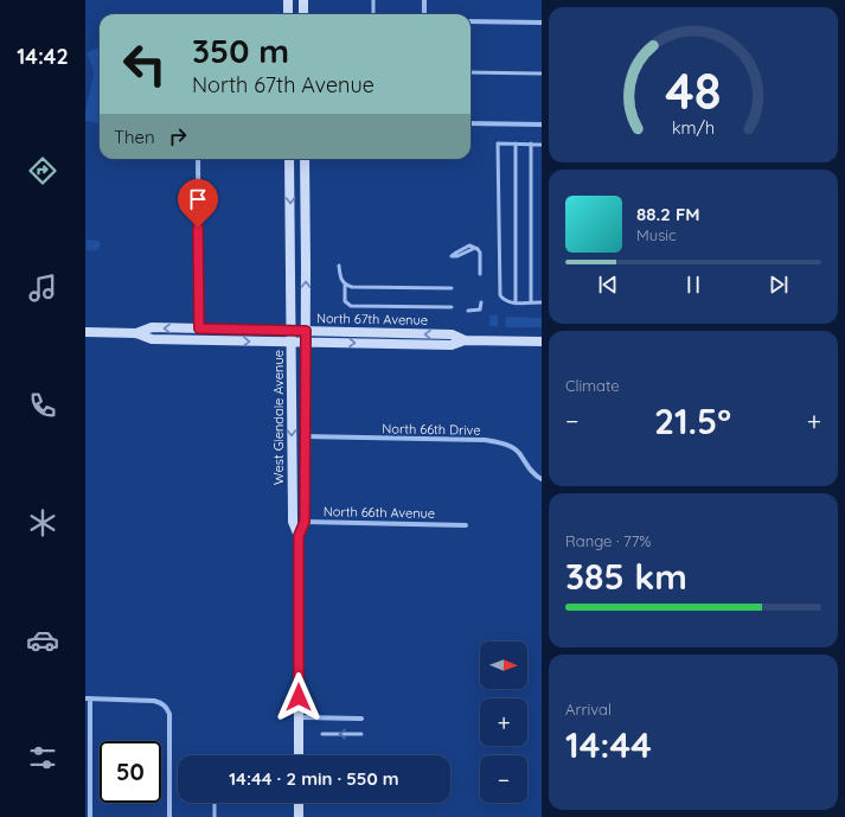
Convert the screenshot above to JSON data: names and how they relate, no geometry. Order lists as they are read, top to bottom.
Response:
{
  "streets": {
    "main road": ["North 67th Avenue", "West Glendale Avenue"],
    "street": ["North 66th Drive", "North 66th Avenue"]
  },
  "crossings": [
    ["North 67th Avenue", "West Glendale Avenue"],
    ["West Glendale Avenue", "North 66th Drive"],
    ["West Glendale Avenue", "North 66th Avenue"]
  ],
  "north": "right",
  "page": {
    "tabs": "14:42",
    "turn": ["350 m", "North 67th Avenue"],
    "then": "Then",
    "song": ["88.2 FM", "Music"],
    "tile": [
      "Climate",
      ["Range · 77%", "385 km"],
      ["Arrival", "14:44"]
    ],
    "heat": ["−", "21.5°", "+"],
    "map_buttons": ["+", "−"],
    "limit": "50",
    "trip": "14:44 · 2 min · 550 m",
    "gauge": ["48", "km/h"]
  }
}
